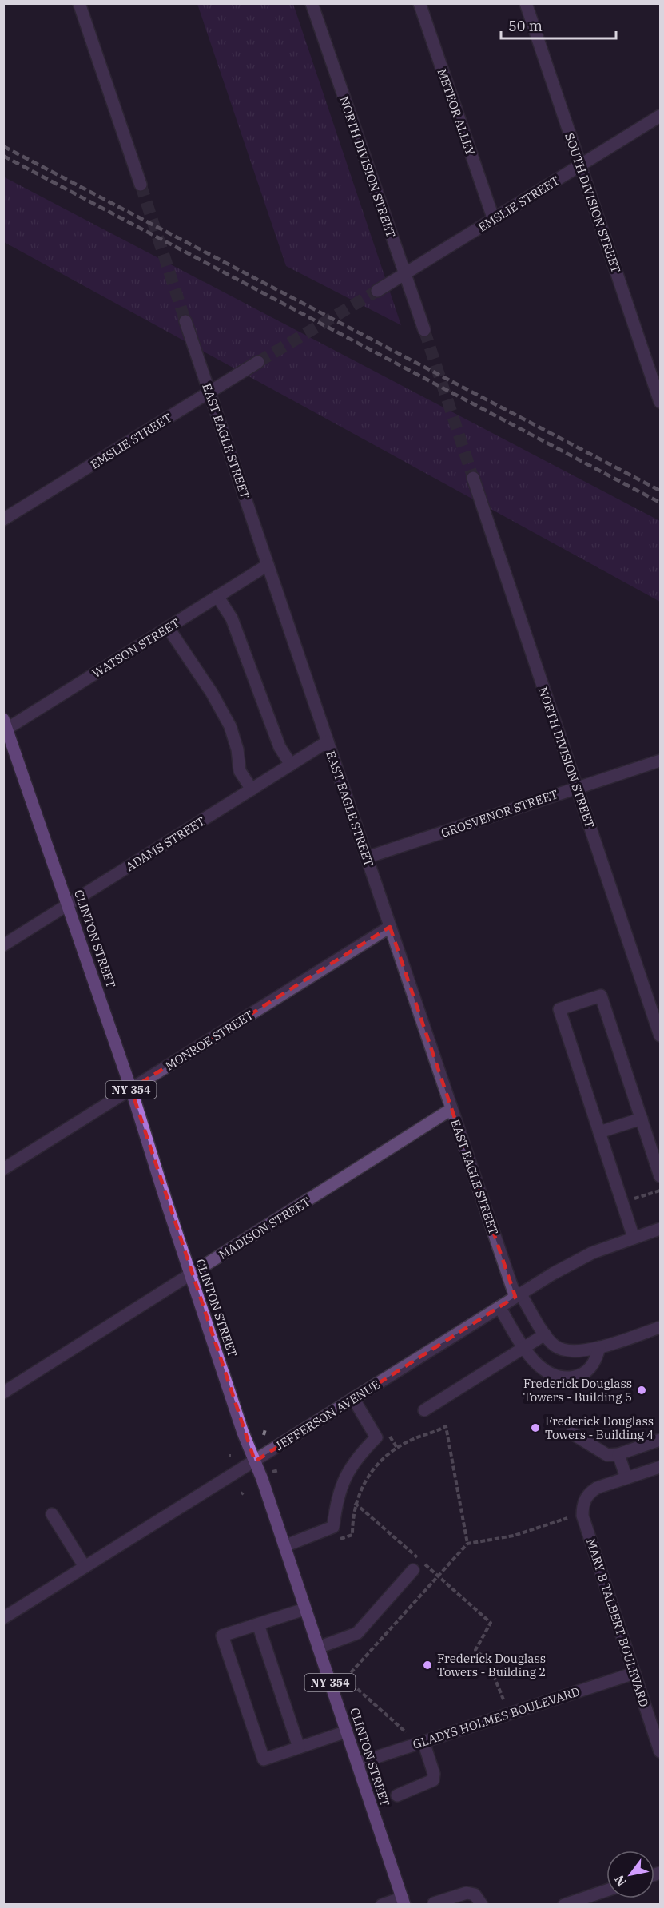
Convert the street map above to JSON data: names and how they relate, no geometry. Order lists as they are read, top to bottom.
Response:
{
  "streets": {
    "main road": ["CLINTON STREET", "NY 354"],
    "street": [
      "METEOR ALLEY",
      "NORTH DIVISION STREET",
      "SOUTH DIVISION STREET",
      "EMSLIE STREET",
      "EAST EAGLE STREET",
      "WATSON STREET",
      "GROSVENOR STREET",
      "ADAMS STREET",
      "MONROE STREET",
      "MADISON STREET",
      "JEFFERSON AVENUE",
      "MARY B TALBERT BOULEVARD",
      "GLADYS HOLMES BOULEVARD"
    ]
  },
  "crossings": [
    ["METEOR ALLEY", "EMSLIE STREET"],
    ["NORTH DIVISION STREET", "EMSLIE STREET"],
    ["NORTH DIVISION STREET", "GROSVENOR STREET"],
    ["SOUTH DIVISION STREET", "EMSLIE STREET"],
    ["EMSLIE STREET", "EAST EAGLE STREET"],
    ["EAST EAGLE STREET", "WATSON STREET"],
    ["EAST EAGLE STREET", "GROSVENOR STREET"],
    ["EAST EAGLE STREET", "ADAMS STREET"],
    ["EAST EAGLE STREET", "MONROE STREET"],
    ["EAST EAGLE STREET", "MADISON STREET"],
    ["EAST EAGLE STREET", "JEFFERSON AVENUE"],
    ["WATSON STREET", "CLINTON STREET"],
    ["ADAMS STREET", "CLINTON STREET"],
    ["CLINTON STREET", "MONROE STREET"],
    ["CLINTON STREET", "MADISON STREET"],
    ["CLINTON STREET", "JEFFERSON AVENUE"],
    ["CLINTON STREET", "GLADYS HOLMES BOULEVARD"],
    ["MARY B TALBERT BOULEVARD", "GLADYS HOLMES BOULEVARD"]
  ],
  "places": ["Frederick Douglass Towers - Building 5", "Frederick Douglass Towers - Building 4", "Frederick Douglass Towers - Building 2"],
  "scale_bar": "50 m",
  "north": "bottom left"
}
